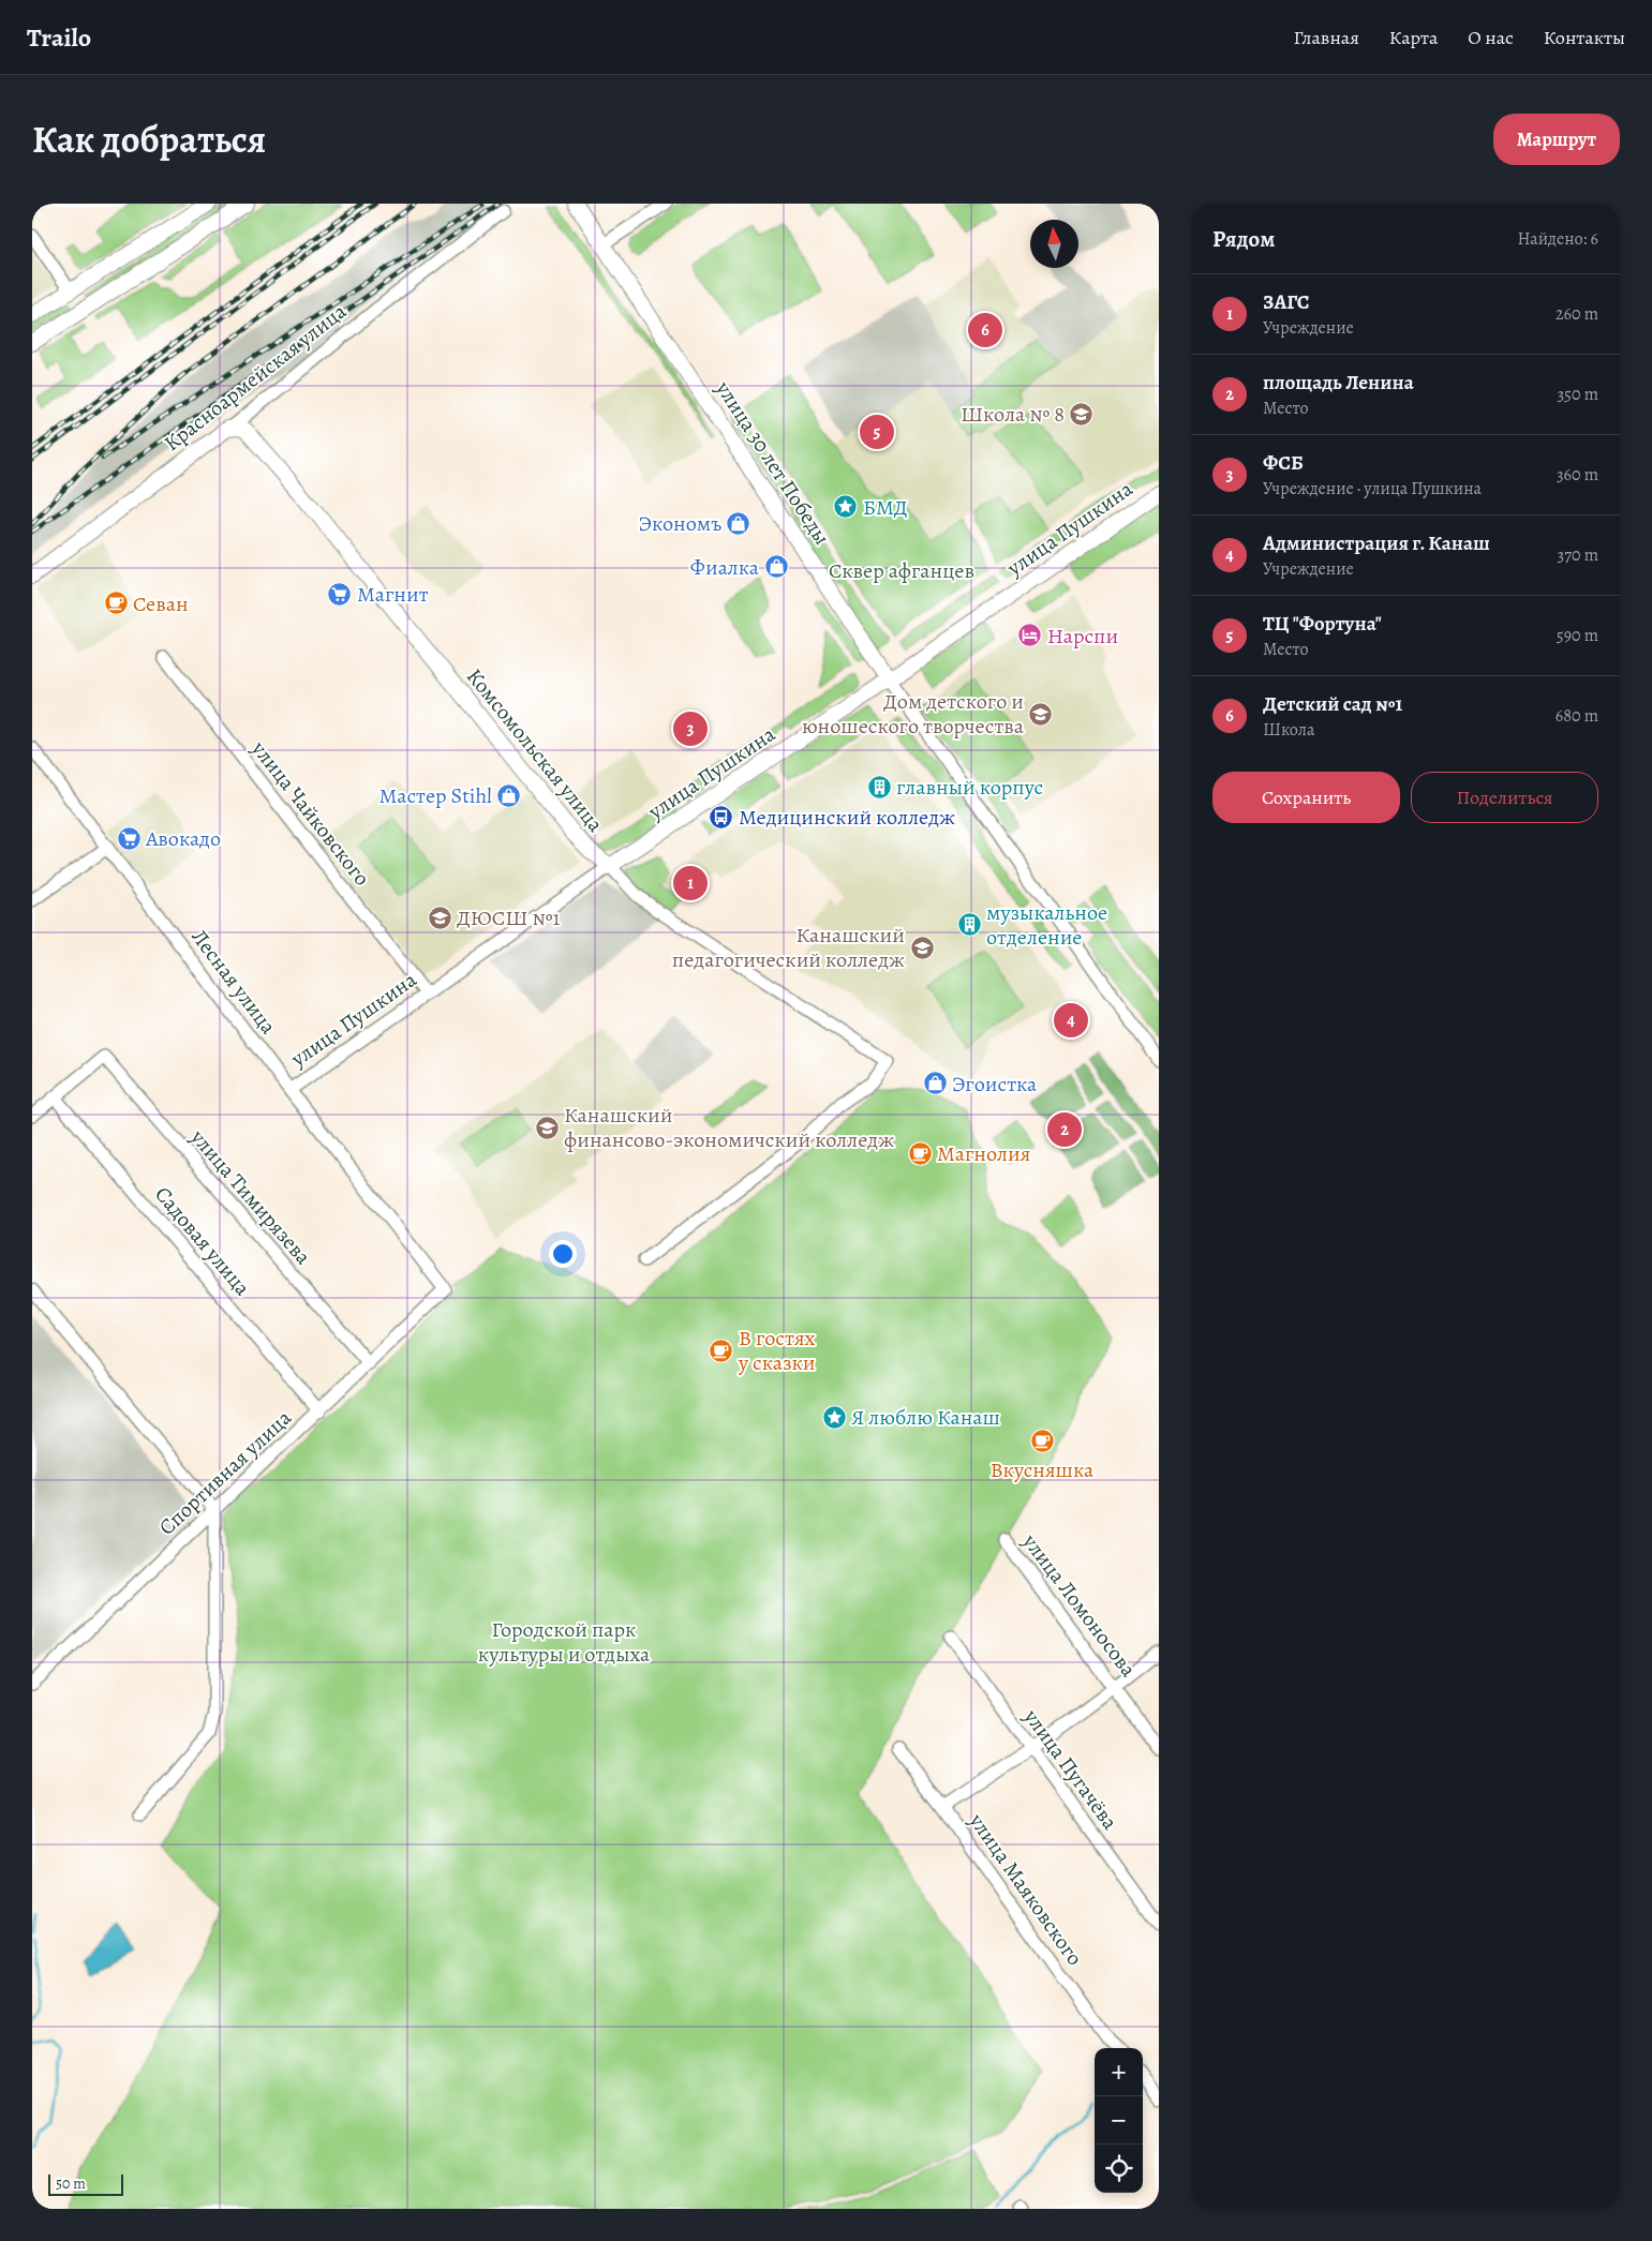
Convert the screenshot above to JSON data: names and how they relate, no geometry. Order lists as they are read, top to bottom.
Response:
{
  "streets": {
    "main road": [
      "Красноармейская улица",
      "улица 30 лет Победы",
      "улица Пушкина",
      "Комсомольская улица"
    ],
    "street": [
      "улица Чайковского",
      "Лесная улица",
      "улица Тимирязева",
      "Садовая улица",
      "Спортивная улица",
      "улица Ломоносова",
      "улица Пугачёва",
      "улица Маяковского"
    ]
  },
  "crossings": [
    ["Красноармейская улица", "Комсомольская улица"],
    ["улица 30 лет Победы", "улица Пушкина"],
    ["улица Пушкина", "Комсомольская улица"],
    ["улица Пушкина", "улица Чайковского"],
    ["улица Пушкина", "Лесная улица"],
    ["Лесная улица", "Спортивная улица"],
    ["улица Тимирязева", "Садовая улица"],
    ["улица Тимирязева", "Спортивная улица"],
    ["Садовая улица", "Спортивная улица"]
  ],
  "parks": ["Сквер афганцев", "Городской парк культуры и отдыха"],
  "places": {
    "school or university": [
      "Школа № 8",
      "Дом детского и юношеского творчества",
      "ДЮСШ №1",
      "Канашский педагогический колледж",
      "Канашский финансово-экономичский колледж"
    ],
    "place": ["БМД", "Я люблю Канаш"],
    "shop": [
      "Экономъ",
      "Фиалка",
      "Мастер Stihl",
      "Эгоистка"
    ],
    "supermarket": ["Магнит", "Авокадо"],
    "cafe": [
      "Севан",
      "Магнолия",
      "В гостях у сказки",
      "Вкусняшка"
    ],
    "hotel": ["Нарспи"],
    "building": ["главный корпус", "музыкальное отделение"],
    "bus stop": ["Медицинский колледж"]
  },
  "scale_bar": "50 m",
  "north": "top",
  "page": {
    "header": "Trailo",
    "nav": [
      "Главная",
      "Карта",
      "О нас",
      "Контакты"
    ],
    "title": "Как добраться",
    "buttons": [
      "Маршрут",
      ["Сохранить", "Поделиться"]
    ],
    "heading": ["Рядом", "Найдено: 6"],
    "list": [
      {
        "mark": "1",
        "name": "ЗАГС",
        "note": "Учреждение",
        "value": "260 m"
      },
      {
        "mark": "2",
        "name": "площадь Ленина",
        "note": "Место",
        "value": "350 m"
      },
      {
        "mark": "3",
        "name": "ФСБ",
        "note": "Учреждение · улица Пушкина",
        "value": "360 m"
      },
      {
        "mark": "4",
        "name": "Администрация г. Канаш",
        "note": "Учреждение",
        "value": "370 m"
      },
      {
        "mark": "5",
        "name": "ТЦ \"Фортуна\"",
        "note": "Место",
        "value": "590 m"
      },
      {
        "mark": "6",
        "name": "Детский сад №1",
        "note": "Школа",
        "value": "680 m"
      }
    ],
    "pins": [
      "6",
      "5",
      "3",
      "1",
      "4",
      "2"
    ],
    "map_buttons": ["+", "−"],
    "scale": "50 m"
  }
}
